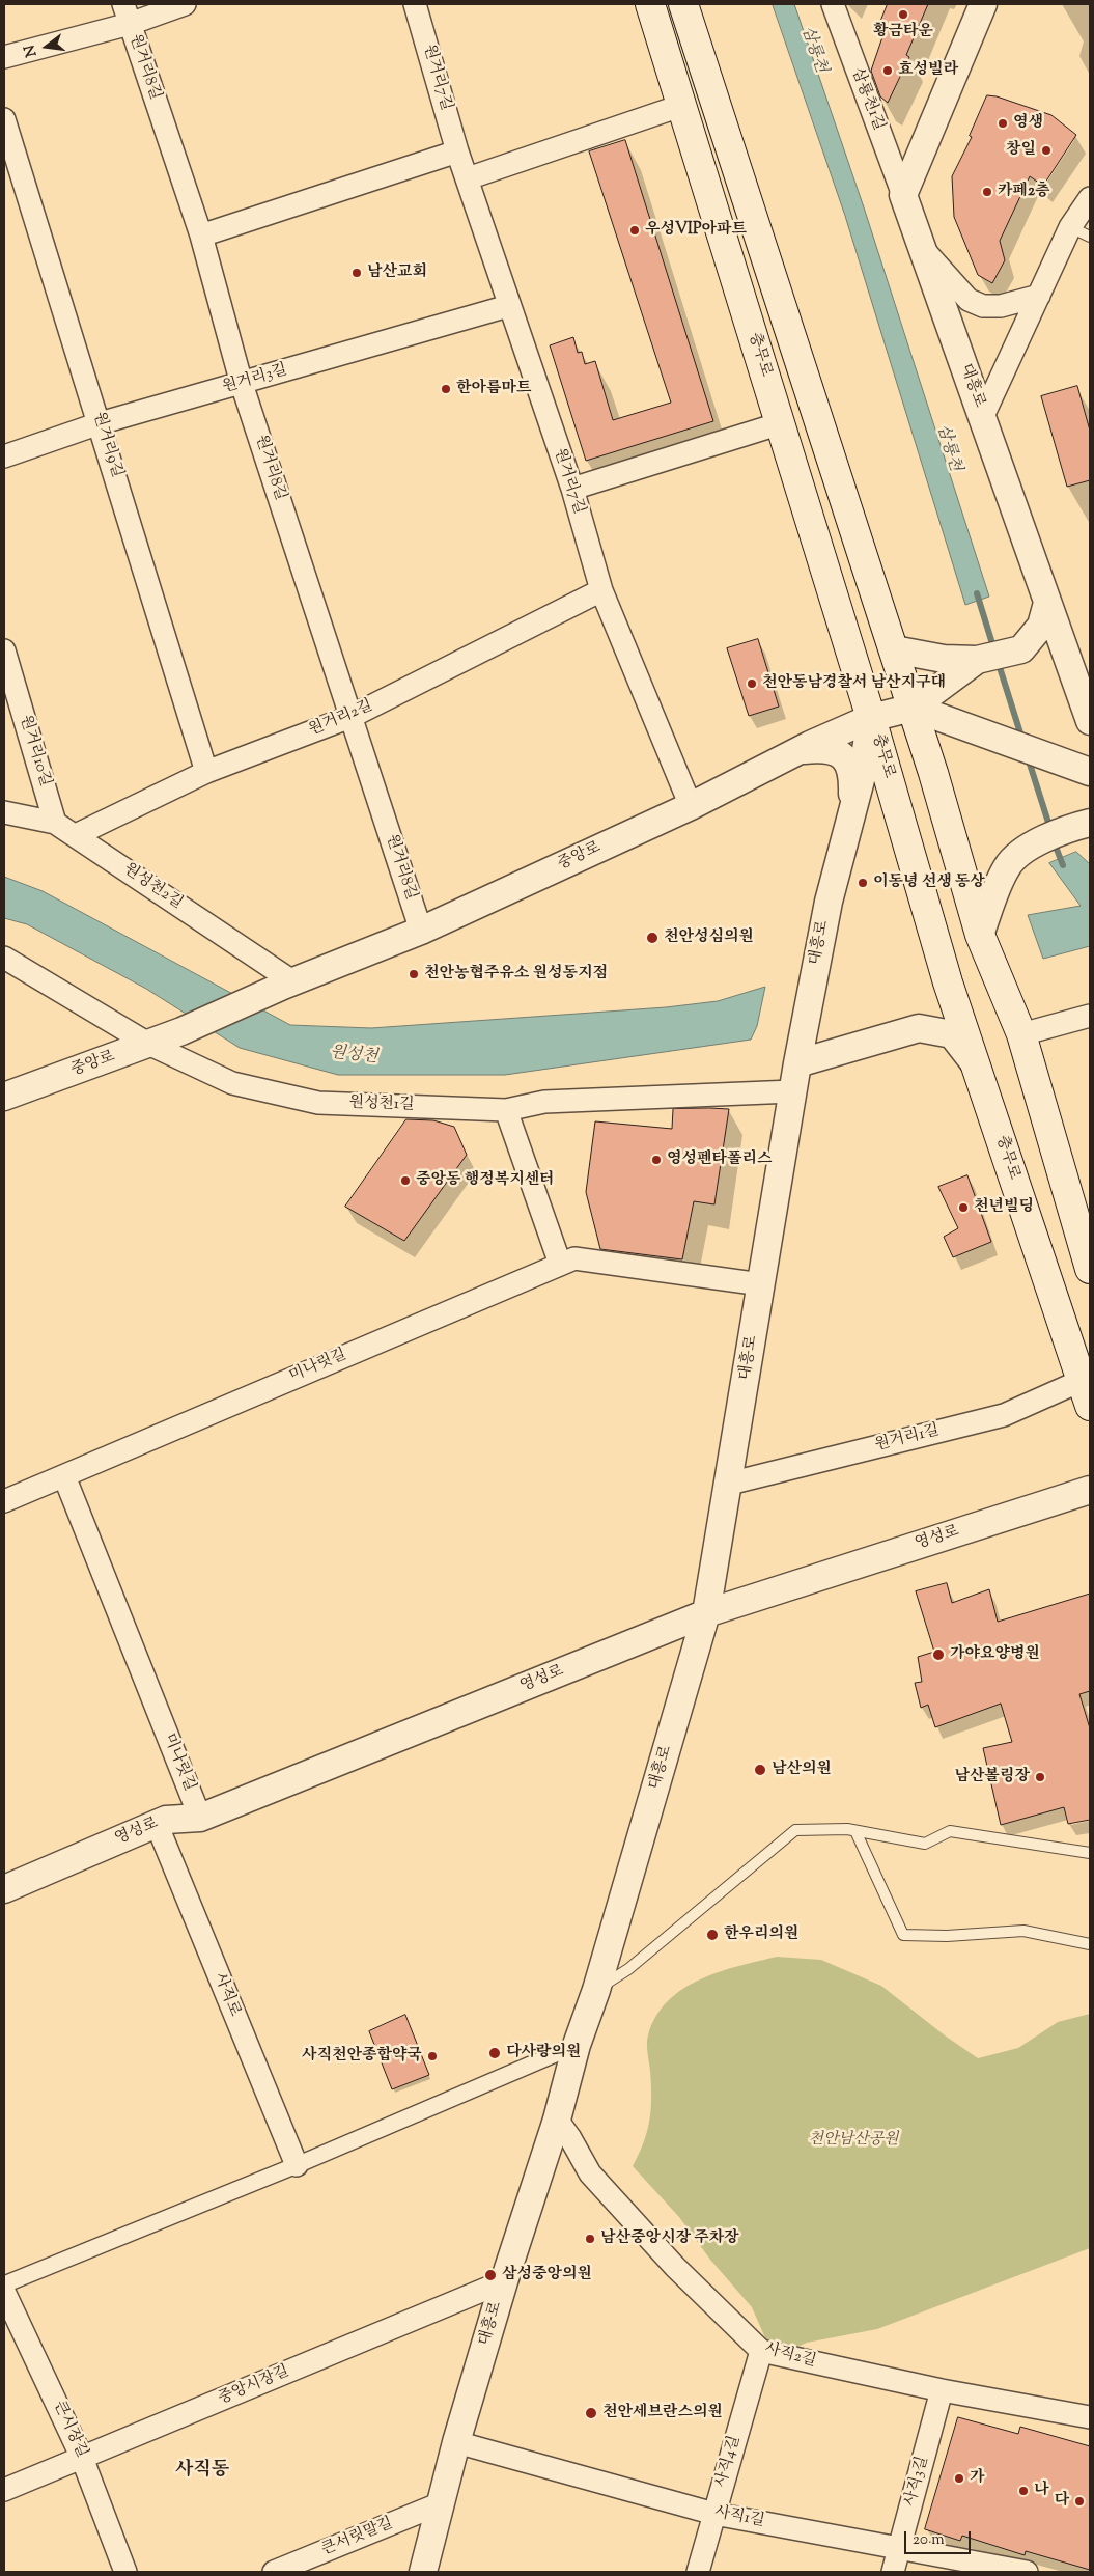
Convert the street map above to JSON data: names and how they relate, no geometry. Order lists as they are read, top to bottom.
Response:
{
  "streets": {
    "main road": ["충무로"],
    "street": [
      "원거리8길",
      "원거리7길",
      "삼룡천1길",
      "원거리3길",
      "대흥로",
      "원거리9길",
      "원거리2길",
      "원거리10길",
      "중앙로",
      "원성천2길",
      "원성천1길",
      "미나릿길",
      "원거리1길",
      "영성로",
      "사직로",
      "사직2길",
      "중앙시장길",
      "큰시장길",
      "사직4길",
      "사직3길",
      "사직1길",
      "큰서릿말길"
    ]
  },
  "crossings": [
    ["원거리8길", "원거리3길"],
    ["원거리8길", "원거리2길"],
    ["원거리8길", "중앙로"],
    ["원거리7길", "원거리3길"],
    ["원거리7길", "원거리2길"],
    ["원거리7길", "중앙로"],
    ["삼룡천1길", "대흥로"],
    ["충무로", "대흥로"],
    ["충무로", "중앙로"],
    ["충무로", "원거리1길"],
    ["원거리3길", "원거리9길"],
    ["대흥로", "중앙로"],
    ["대흥로", "원성천1길"],
    ["대흥로", "원거리1길"],
    ["대흥로", "영성로"],
    ["대흥로", "사직2길"],
    ["대흥로", "중앙시장길"],
    ["대흥로", "사직1길"],
    ["대흥로", "큰서릿말길"],
    ["원거리9길", "원거리2길"],
    ["원거리2길", "원성천2길"],
    ["원거리10길", "원성천2길"],
    ["중앙로", "원성천2길"],
    ["중앙로", "원성천1길"],
    ["미나릿길", "영성로"],
    ["영성로", "사직로"],
    ["사직2길", "사직4길"],
    ["사직2길", "사직3길"],
    ["중앙시장길", "큰시장길"],
    ["사직4길", "사직1길"],
    ["사직3길", "사직1길"]
  ],
  "districts": ["사직동"],
  "water": ["삼룡천", "원성천"],
  "parks": ["천안남산공원"],
  "places": [
    "황금타운",
    "효성빌라",
    "영생",
    "창일",
    "카페2층",
    "우성VIP아파트",
    "남산교회",
    "한아름마트",
    "천안동남경찰서 남산지구대",
    "이동녕 선생 동상",
    "천안성심의원",
    "천안농협주유소 원성동지점",
    "영성펜타폴리스",
    "중앙동 행정복지센터",
    "천년빌딩",
    "가야요양병원",
    "남산의원",
    "남산볼링장",
    "한우리의원",
    "다사랑의원",
    "사직천안종합약국",
    "남산중앙시장 주차장",
    "삼성중앙의원",
    "천안세브란스의원",
    "가",
    "나",
    "다"
  ],
  "scale_bar": "20 m",
  "north": "left"
}
